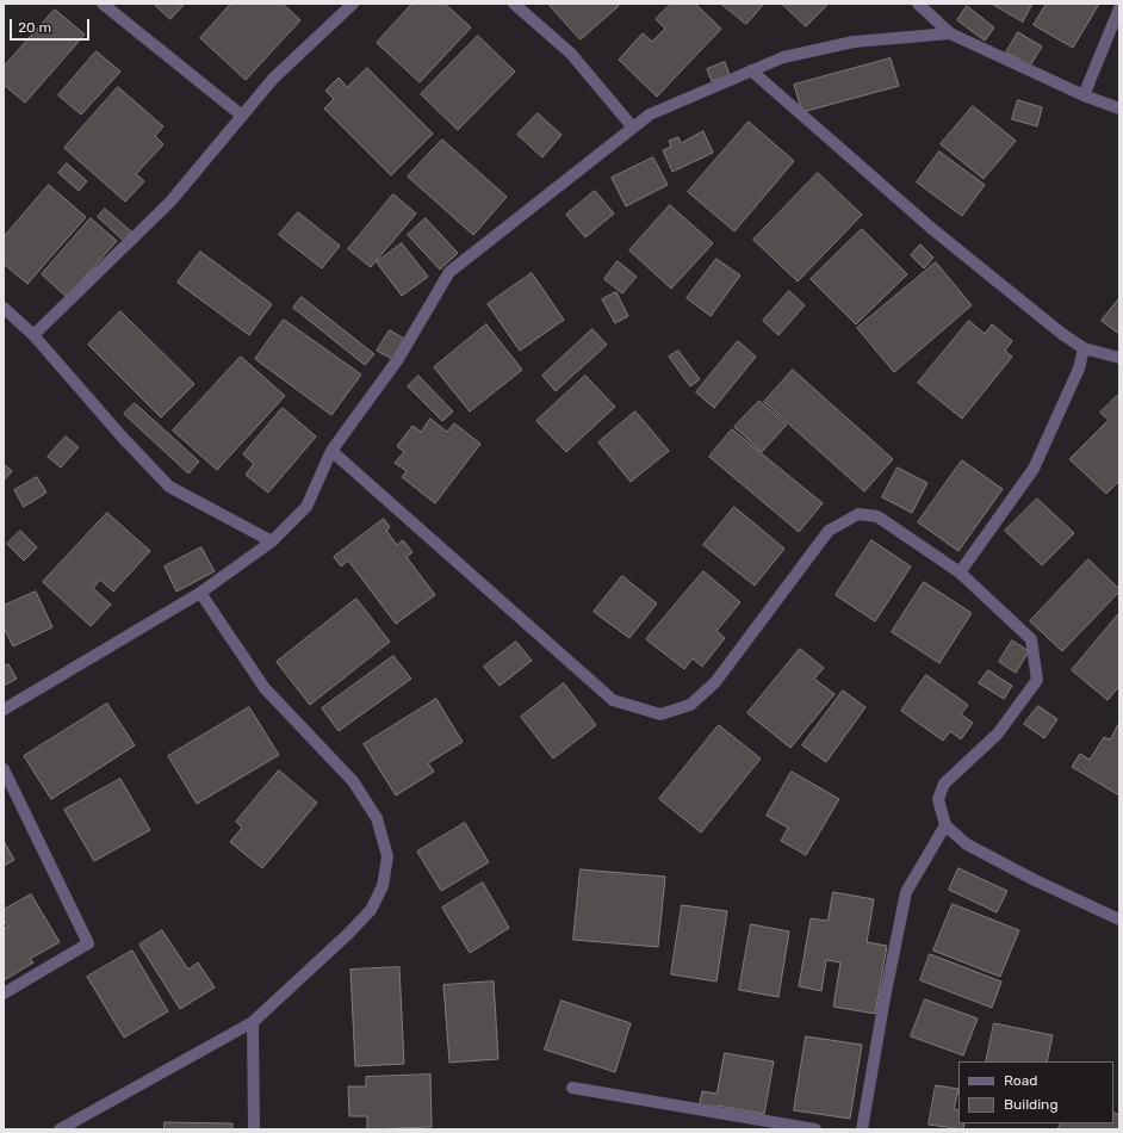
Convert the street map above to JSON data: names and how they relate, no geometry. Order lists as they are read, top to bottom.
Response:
{
  "legend": ["Road", "Building"],
  "scale_bar": "20 m"
}
